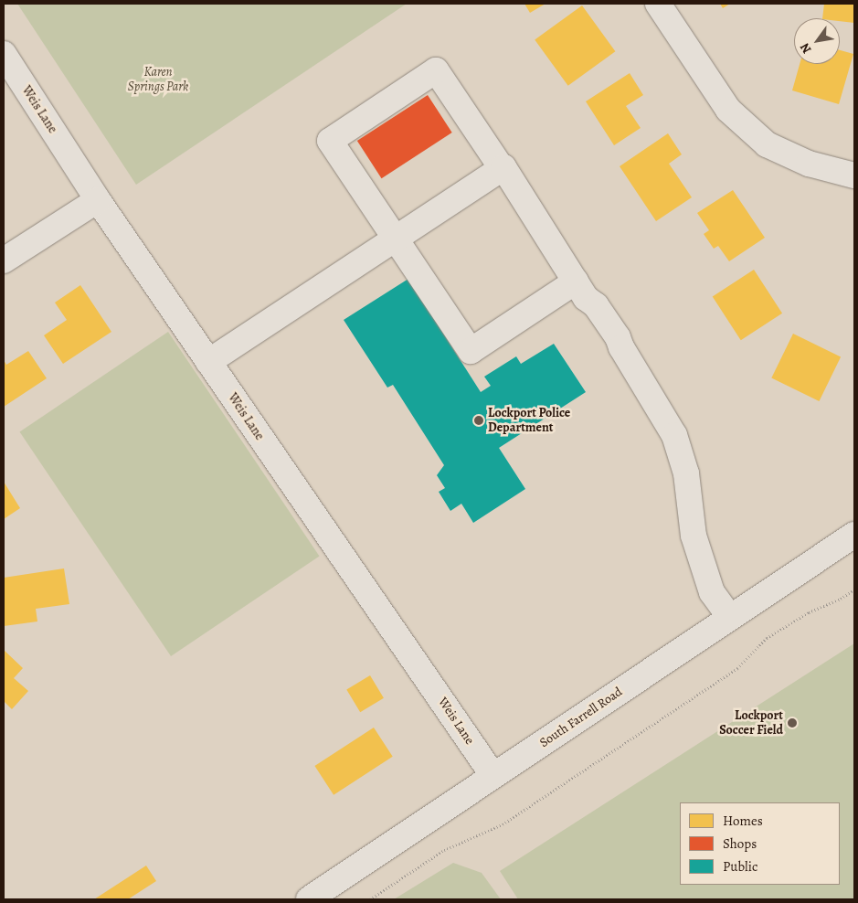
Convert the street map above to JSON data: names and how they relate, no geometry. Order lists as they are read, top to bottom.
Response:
{
  "streets": {
    "street": ["Weis Lane", "South Farrell Road"]
  },
  "crossings": [
    ["Weis Lane", "South Farrell Road"]
  ],
  "parks": ["Karen Springs Park"],
  "places": ["Lockport Police Department", "Lockport Soccer Field"],
  "legend": ["Homes", "Shops", "Public"],
  "north": "bottom left"
}
